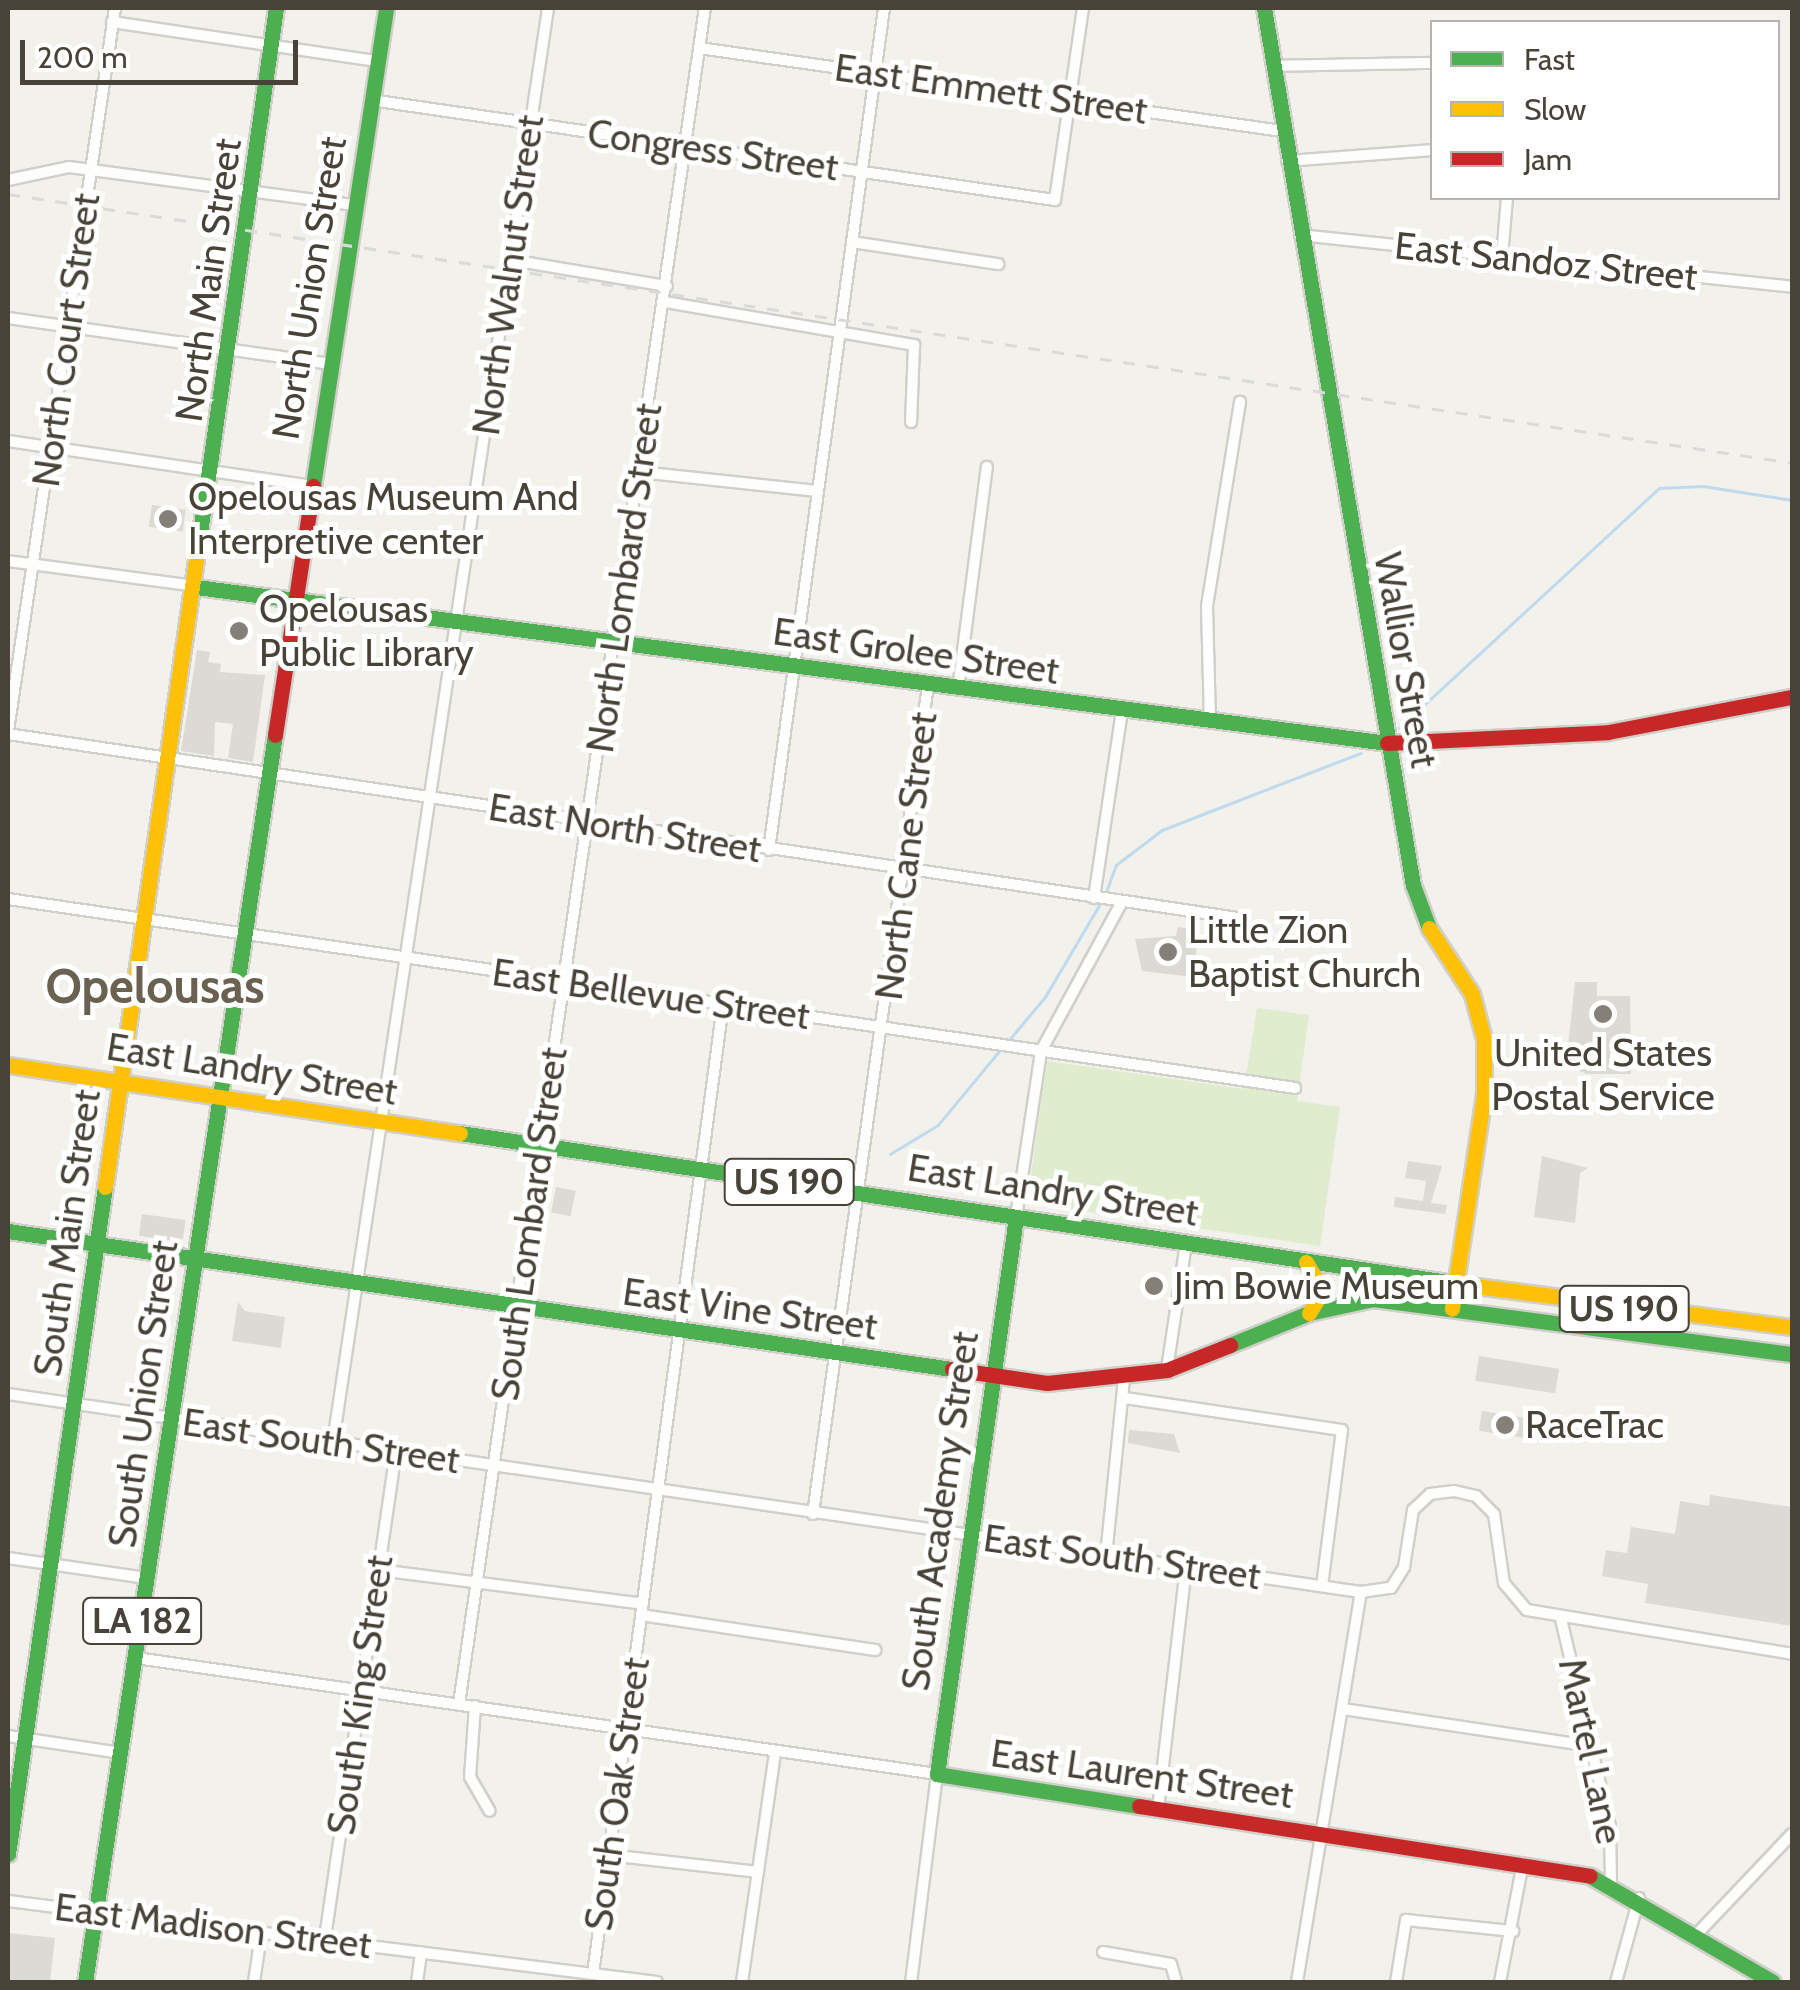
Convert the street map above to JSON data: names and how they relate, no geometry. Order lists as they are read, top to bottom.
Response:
{
  "streets": {
    "main road": [
      "North Main Street",
      "North Union Street",
      "East Grolee Street",
      "Wallior Street",
      "East Landry Street",
      "US 190",
      "South Main Street",
      "East Vine Street",
      "South Union Street",
      "South Academy Street",
      "LA 182",
      "East Laurent Street"
    ],
    "street": [
      "East Emmett Street",
      "Congress Street",
      "East Sandoz Street",
      "North Walnut Street",
      "North Court Street",
      "North Lombard Street",
      "East North Street",
      "North Cane Street",
      "East Bellevue Street",
      "South Lombard Street",
      "East South Street",
      "South King Street",
      "Martel Lane",
      "South Oak Street",
      "East Madison Street"
    ]
  },
  "crossings": [
    ["East Emmett Street", "Congress Street"],
    ["East Emmett Street", "North Lombard Street"],
    ["East Emmett Street", "Wallior Street"],
    ["Congress Street", "North Walnut Street"],
    ["Congress Street", "North Union Street"],
    ["Congress Street", "North Lombard Street"],
    ["East Sandoz Street", "Wallior Street"],
    ["North Walnut Street", "East Grolee Street"],
    ["North Walnut Street", "East North Street"],
    ["North Walnut Street", "East Bellevue Street"],
    ["North Walnut Street", "East Landry Street"],
    ["North Walnut Street", "East Vine Street"],
    ["North Walnut Street", "East South Street"],
    ["North Main Street", "East Grolee Street"],
    ["North Main Street", "East North Street"],
    ["North Main Street", "East Bellevue Street"],
    ["North Main Street", "South Main Street"],
    ["North Union Street", "East Grolee Street"],
    ["North Union Street", "East North Street"],
    ["North Union Street", "East Bellevue Street"],
    ["North Union Street", "South Union Street"],
    ["North Court Street", "East Grolee Street"],
    ["North Court Street", "East North Street"],
    ["North Lombard Street", "East Grolee Street"],
    ["North Lombard Street", "East North Street"],
    ["North Lombard Street", "East Bellevue Street"],
    ["North Lombard Street", "South Lombard Street"],
    ["East Grolee Street", "Wallior Street"],
    ["East Grolee Street", "North Cane Street"],
    ["Wallior Street", "East Landry Street"],
    ["Wallior Street", "East Vine Street"],
    ["East North Street", "North Cane Street"],
    ["East North Street", "South Academy Street"],
    ["North Cane Street", "East Bellevue Street"],
    ["North Cane Street", "East Landry Street"],
    ["North Cane Street", "East Vine Street"],
    ["North Cane Street", "East South Street"],
    ["East Bellevue Street", "South Lombard Street"],
    ["East Bellevue Street", "South Main Street"],
    ["East Bellevue Street", "South Union Street"],
    ["East Bellevue Street", "South Academy Street"],
    ["East Bellevue Street", "South Oak Street"],
    ["East Landry Street", "South Lombard Street"],
    ["East Landry Street", "South Main Street"],
    ["East Landry Street", "South Union Street"],
    ["East Landry Street", "South Academy Street"],
    ["East Landry Street", "South Oak Street"],
    ["South Lombard Street", "East Vine Street"],
    ["South Lombard Street", "East South Street"],
    ["South Lombard Street", "East Laurent Street"],
    ["South Main Street", "East Vine Street"],
    ["South Main Street", "East South Street"],
    ["East Vine Street", "South Union Street"],
    ["East Vine Street", "South Academy Street"],
    ["East Vine Street", "South Oak Street"],
    ["South Union Street", "East South Street"],
    ["South Union Street", "East Madison Street"],
    ["East South Street", "South Academy Street"],
    ["East South Street", "South King Street"],
    ["East South Street", "South Oak Street"],
    ["South Academy Street", "East Laurent Street"],
    ["South King Street", "East Madison Street"],
    ["Martel Lane", "East Laurent Street"],
    ["East Laurent Street", "South Oak Street"],
    ["South Oak Street", "East Madison Street"]
  ],
  "districts": ["Opelousas"],
  "places": [
    "Opelousas Museum And Interpretive center",
    "Opelousas Public Library",
    "Little Zion Baptist Church",
    "United States Postal Service",
    "Jim Bowie Museum",
    "RaceTrac"
  ],
  "legend": ["Fast", "Slow", "Jam"],
  "scale_bar": "200 m"
}
